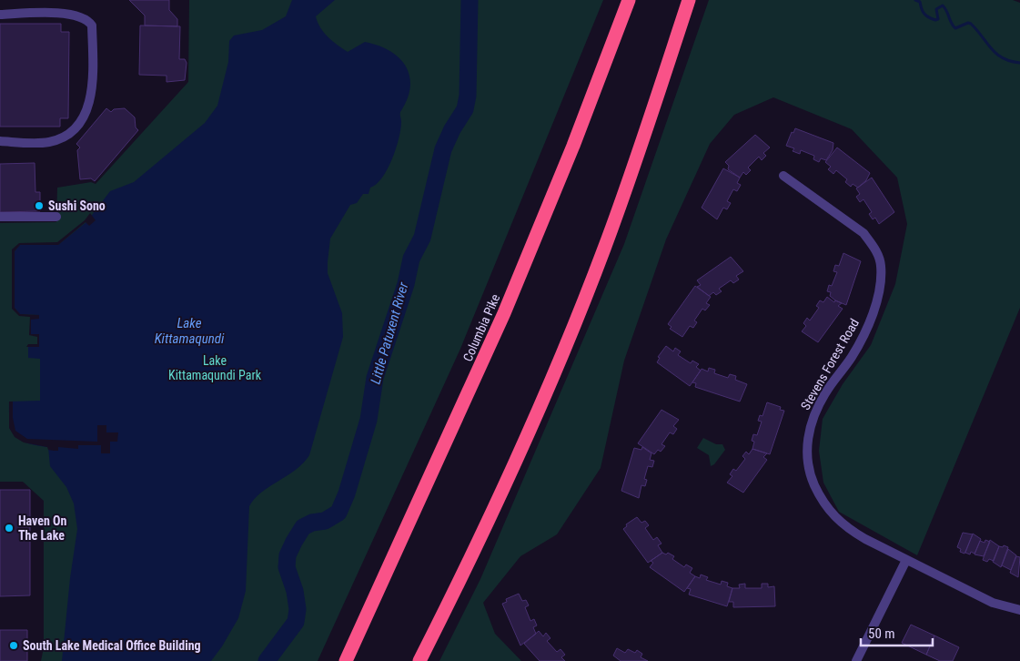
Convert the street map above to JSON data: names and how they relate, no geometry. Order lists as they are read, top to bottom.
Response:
{
  "streets": {
    "highway": ["Columbia Pike"],
    "street": ["Stevens Forest Road"]
  },
  "water": ["Lake Kittamaqundi", "Little Patuxent River"],
  "parks": ["Lake Kittamaqundi Park"],
  "places": ["Sushi Sono", "Haven On The Lake", "South Lake Medical Office Building"],
  "scale_bar": "50 m"
}
